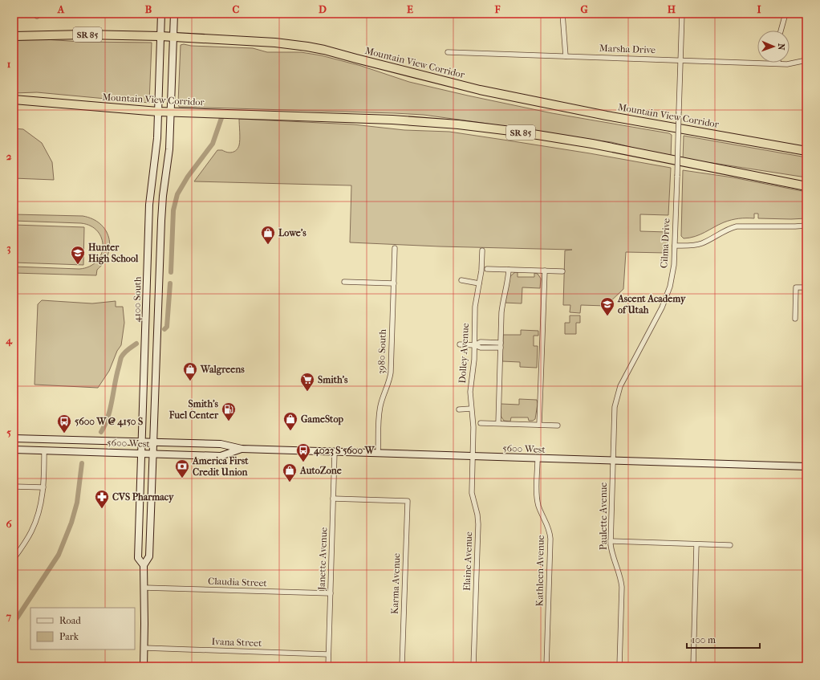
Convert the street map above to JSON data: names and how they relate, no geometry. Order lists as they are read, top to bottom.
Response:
{
  "streets": {
    "highway": ["SR 85", "Mountain View Corridor"],
    "main road": ["4100 South", "5600 West"],
    "street": [
      "Marsha Drive",
      "Cilma Drive",
      "3980 South",
      "Dolley Avenue",
      "Paulette Avenue",
      "Janette Avenue",
      "Elaine Avenue",
      "Kathleen Avenue",
      "Claudia Street",
      "Karma Avenue",
      "Ivana Street"
    ]
  },
  "crossings": [
    ["Marsha Drive", "Cilma Drive"],
    ["Mountain View Corridor", "4100 South"],
    ["Cilma Drive", "5600 West"],
    ["Cilma Drive", "Paulette Avenue"],
    ["4100 South", "5600 West"],
    ["4100 South", "Claudia Street"],
    ["4100 South", "Ivana Street"],
    ["3980 South", "5600 West"],
    ["Dolley Avenue", "5600 West"],
    ["Dolley Avenue", "Elaine Avenue"],
    ["5600 West", "Paulette Avenue"],
    ["5600 West", "Janette Avenue"],
    ["5600 West", "Elaine Avenue"],
    ["5600 West", "Kathleen Avenue"],
    ["Janette Avenue", "Claudia Street"],
    ["Janette Avenue", "Karma Avenue"],
    ["Janette Avenue", "Ivana Street"]
  ],
  "places": {
    "shop": [
      "Lowe's",
      "Walgreens",
      "GameStop",
      "AutoZone"
    ],
    "school or university": ["Hunter High School", "Ascent Academy of Utah"],
    "supermarket": ["Smith's"],
    "fuel station": ["Smith's Fuel Center"],
    "bus stop": ["5600 W @ 4150 S", "4023 S 5600 W"],
    "bank": ["America First Credit Union"],
    "pharmacy": ["CVS Pharmacy"]
  },
  "legend": ["Road", "Park"],
  "scale_bar": "100 m",
  "north": "right",
  "grid": {
    "columns": [
      "A",
      "B",
      "C",
      "D",
      "E",
      "F",
      "G",
      "H",
      "I"
    ],
    "rows": [
      "1",
      "2",
      "3",
      "4",
      "5",
      "6",
      "7"
    ]
  }
}
